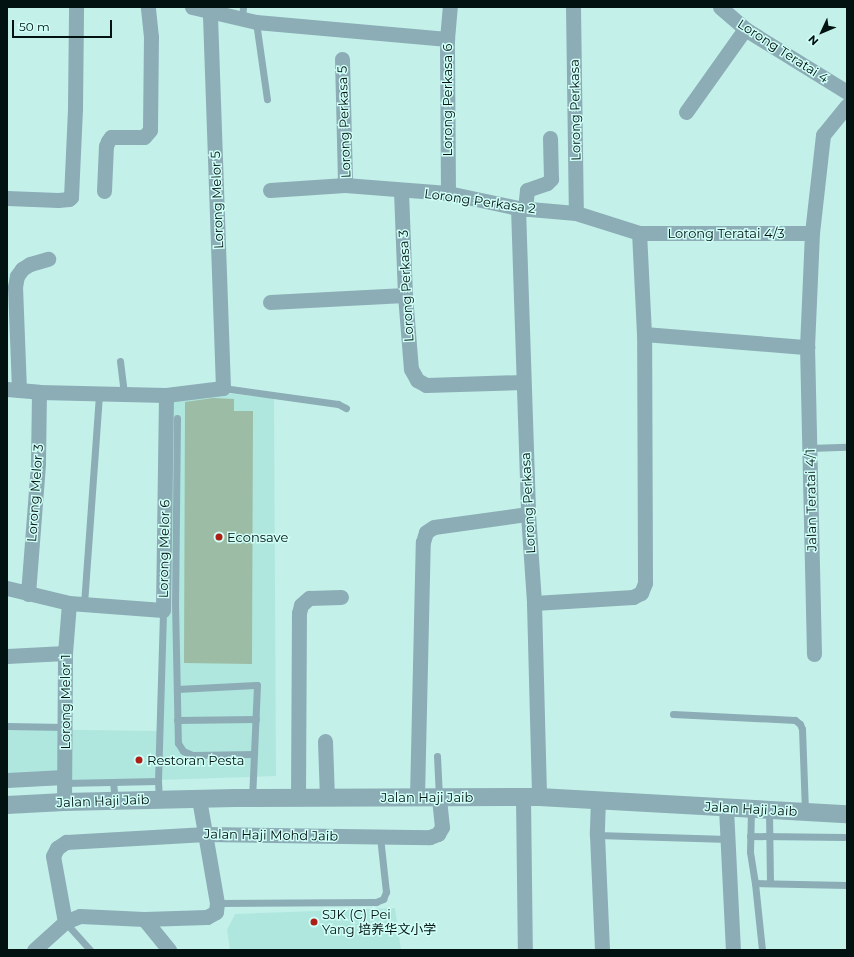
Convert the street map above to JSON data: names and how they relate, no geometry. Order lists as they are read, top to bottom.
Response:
{
  "streets": {
    "street": [
      "Lorong Teratai 4",
      "Lorong Perkasa 6",
      "Lorong Perkasa",
      "Lorong Perkasa 5",
      "Lorong Melor 5",
      "Lorong Perkasa 2",
      "Lorong Teratai 4/3",
      "Lorong Perkasa 3",
      "Lorong Melor 3",
      "Jalan Teratai 4/1",
      "Lorong Melor 6",
      "Lorong Melor 1",
      "Jalan Haji Jaib",
      "Jalan Haji Mohd Jaib"
    ]
  },
  "crossings": [
    ["Lorong Perkasa 6", "Lorong Perkasa 2"],
    ["Lorong Perkasa", "Lorong Perkasa 2"],
    ["Lorong Perkasa", "Lorong Perkasa 3"],
    ["Lorong Perkasa", "Jalan Haji Jaib"],
    ["Lorong Perkasa 5", "Lorong Perkasa 2"],
    ["Lorong Perkasa 2", "Lorong Teratai 4/3"],
    ["Lorong Perkasa 2", "Lorong Perkasa 3"],
    ["Lorong Teratai 4/3", "Jalan Teratai 4/1"],
    ["Lorong Melor 3", "Lorong Melor 6"],
    ["Lorong Melor 6", "Lorong Melor 1"],
    ["Lorong Melor 1", "Jalan Haji Jaib"],
    ["Jalan Haji Jaib", "Jalan Haji Mohd Jaib"]
  ],
  "places": ["Econsave", "Restoran Pesta", "SJK (C) Pei Yang 培养华文小学"],
  "scale_bar": "50 m",
  "north": "bottom left"
}
